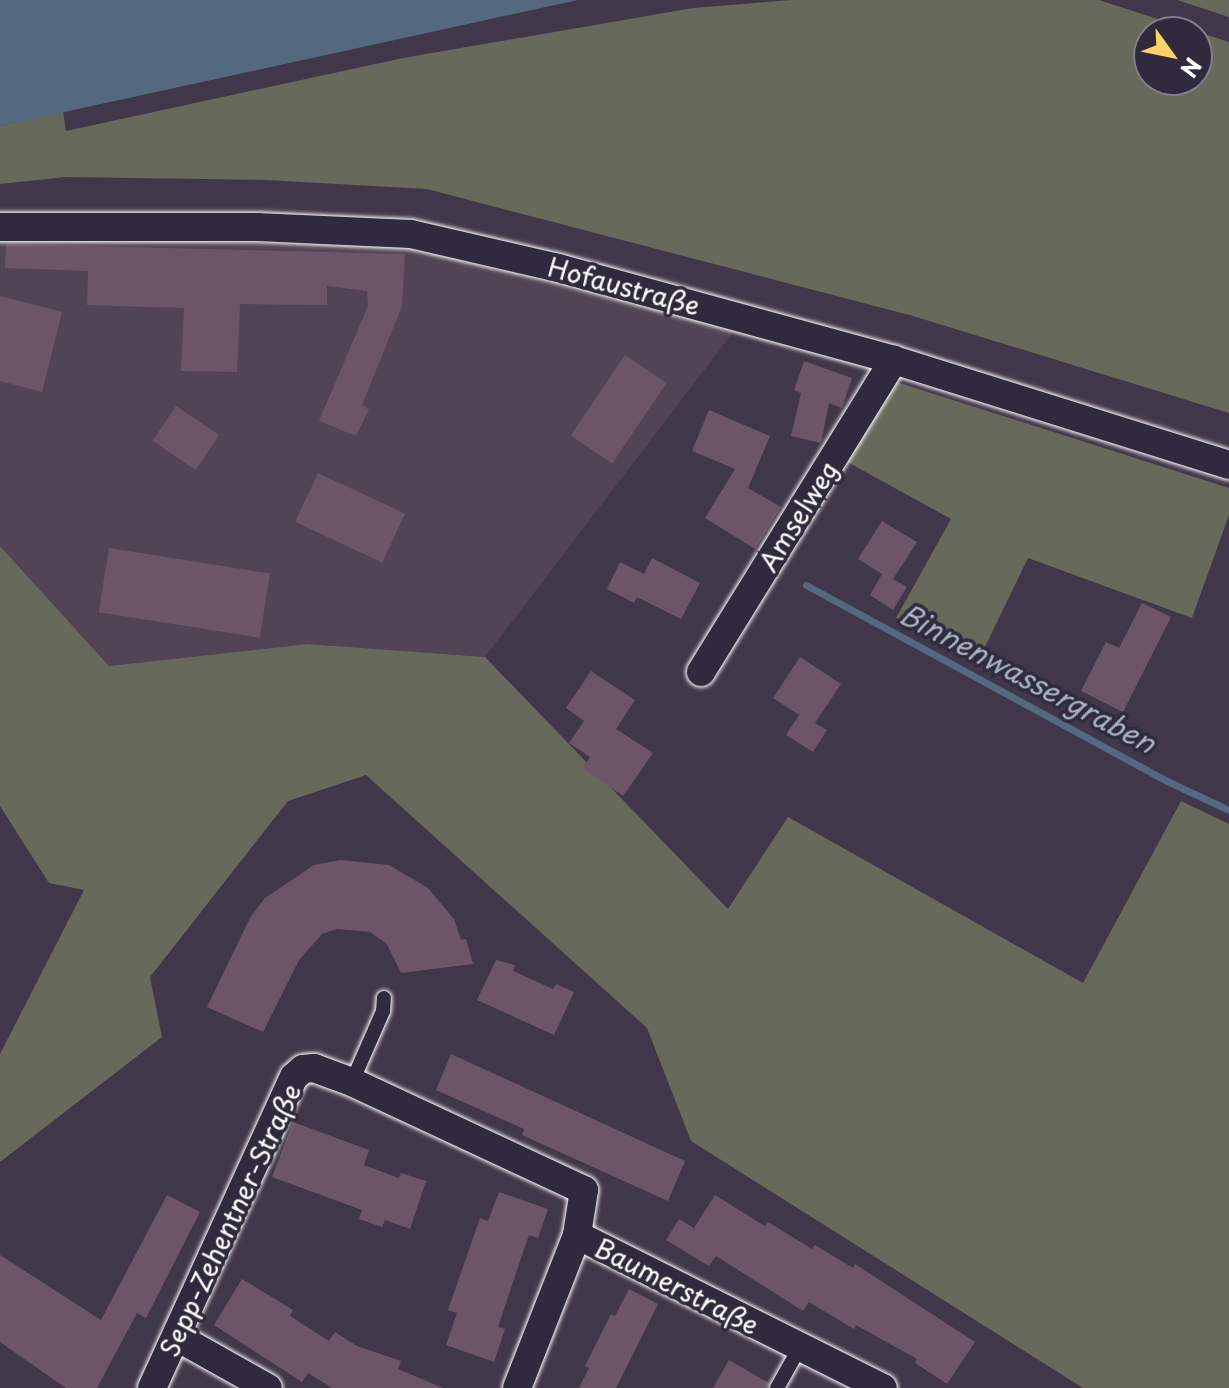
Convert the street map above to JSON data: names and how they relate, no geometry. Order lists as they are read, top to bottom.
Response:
{
  "streets": {
    "street": [
      "Hofaustraße",
      "Amselweg",
      "Sepp-Zehentner-Straße",
      "Baumerstraße"
    ]
  },
  "crossings": [
    ["Hofaustraße", "Amselweg"],
    ["Sepp-Zehentner-Straße", "Baumerstraße"]
  ],
  "water": ["Binnenwassergraben"],
  "north": "bottom right"
}
